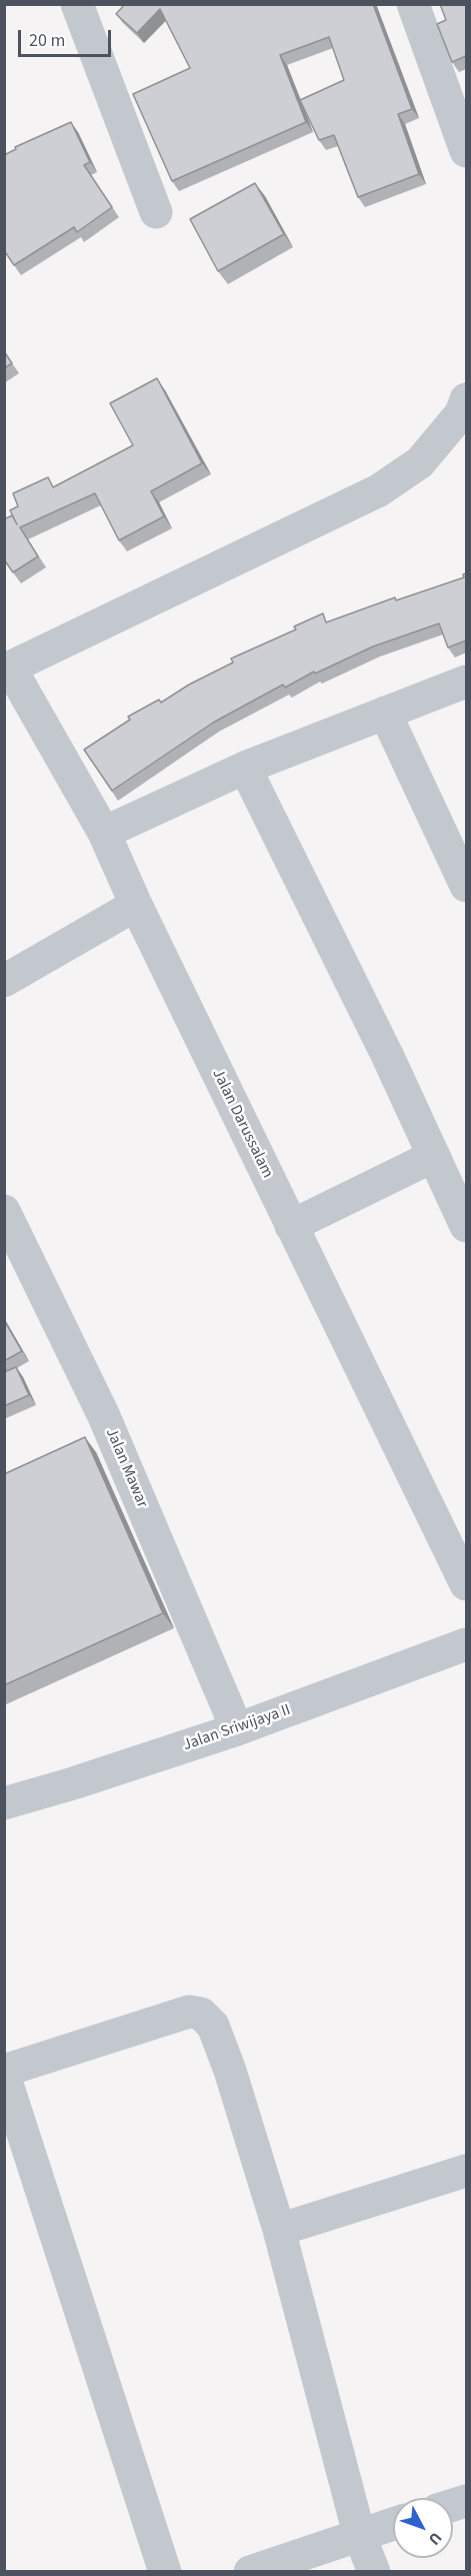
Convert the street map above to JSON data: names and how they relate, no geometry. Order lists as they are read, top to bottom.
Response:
{
  "streets": {
    "street": ["Jalan Darussalam", "Jalan Mawar", "Jalan Sriwijaya II"]
  },
  "crossings": [
    ["Jalan Mawar", "Jalan Sriwijaya II"]
  ],
  "scale_bar": "20 m",
  "north": "bottom right"
}
